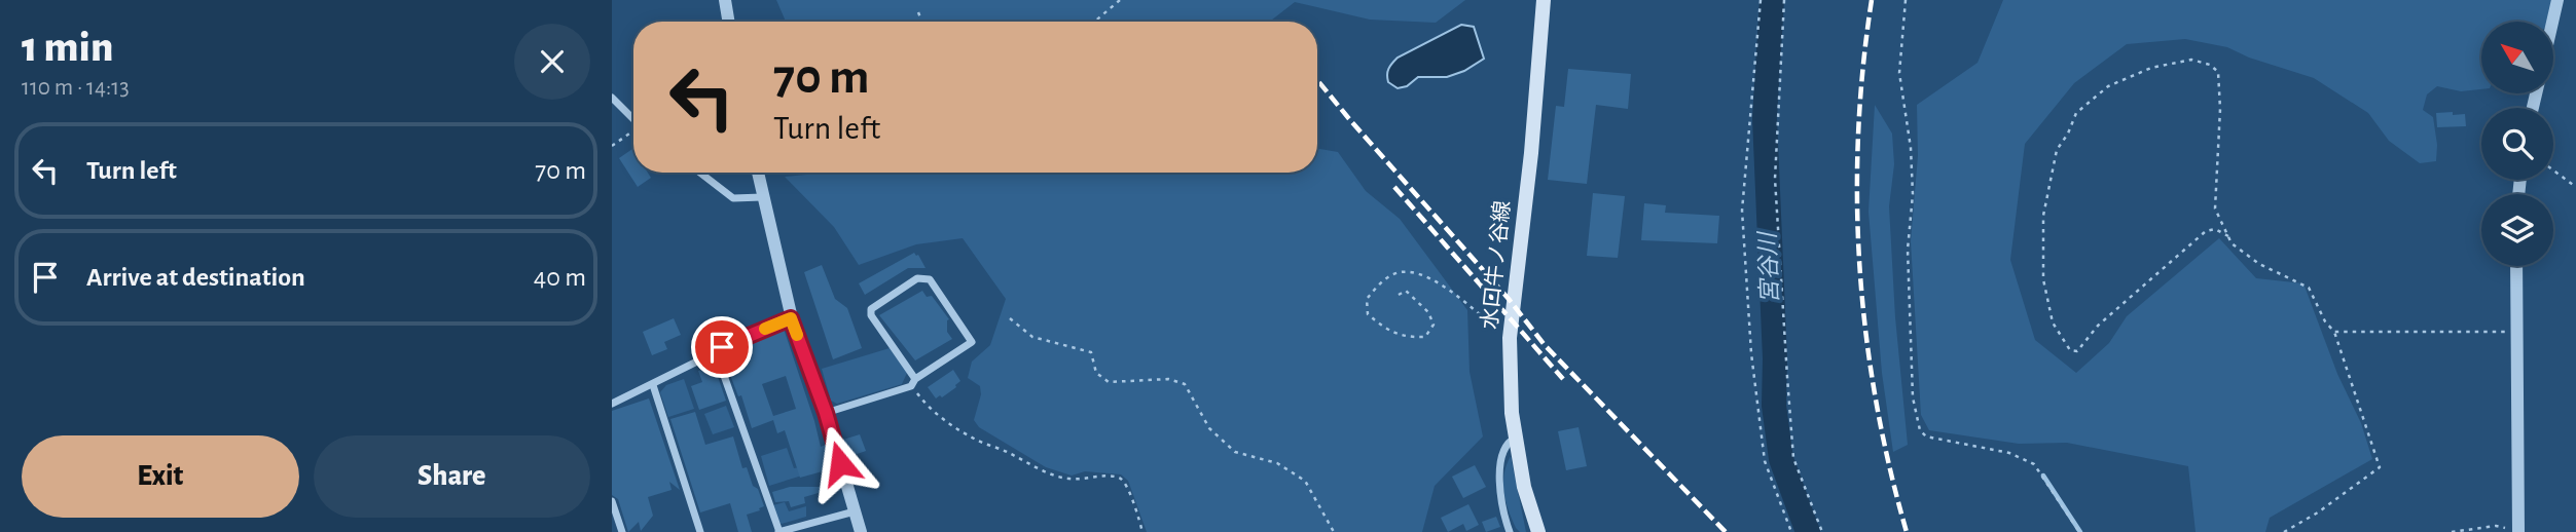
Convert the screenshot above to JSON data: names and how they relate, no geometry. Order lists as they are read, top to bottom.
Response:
{
  "streets": {
    "main road": ["水口牛ノ谷線"]
  },
  "water": ["宮谷川"],
  "north": "top left",
  "page": {
    "heading": ["1 min", "110 m · 14:13"],
    "turn": ["70 m", "Turn left"],
    "list": [
      {
        "name": "Turn left",
        "value": "70 m"
      },
      {
        "name": "Arrive at destination",
        "value": "40 m"
      }
    ],
    "buttons": ["Exit", "Share"]
  }
}
